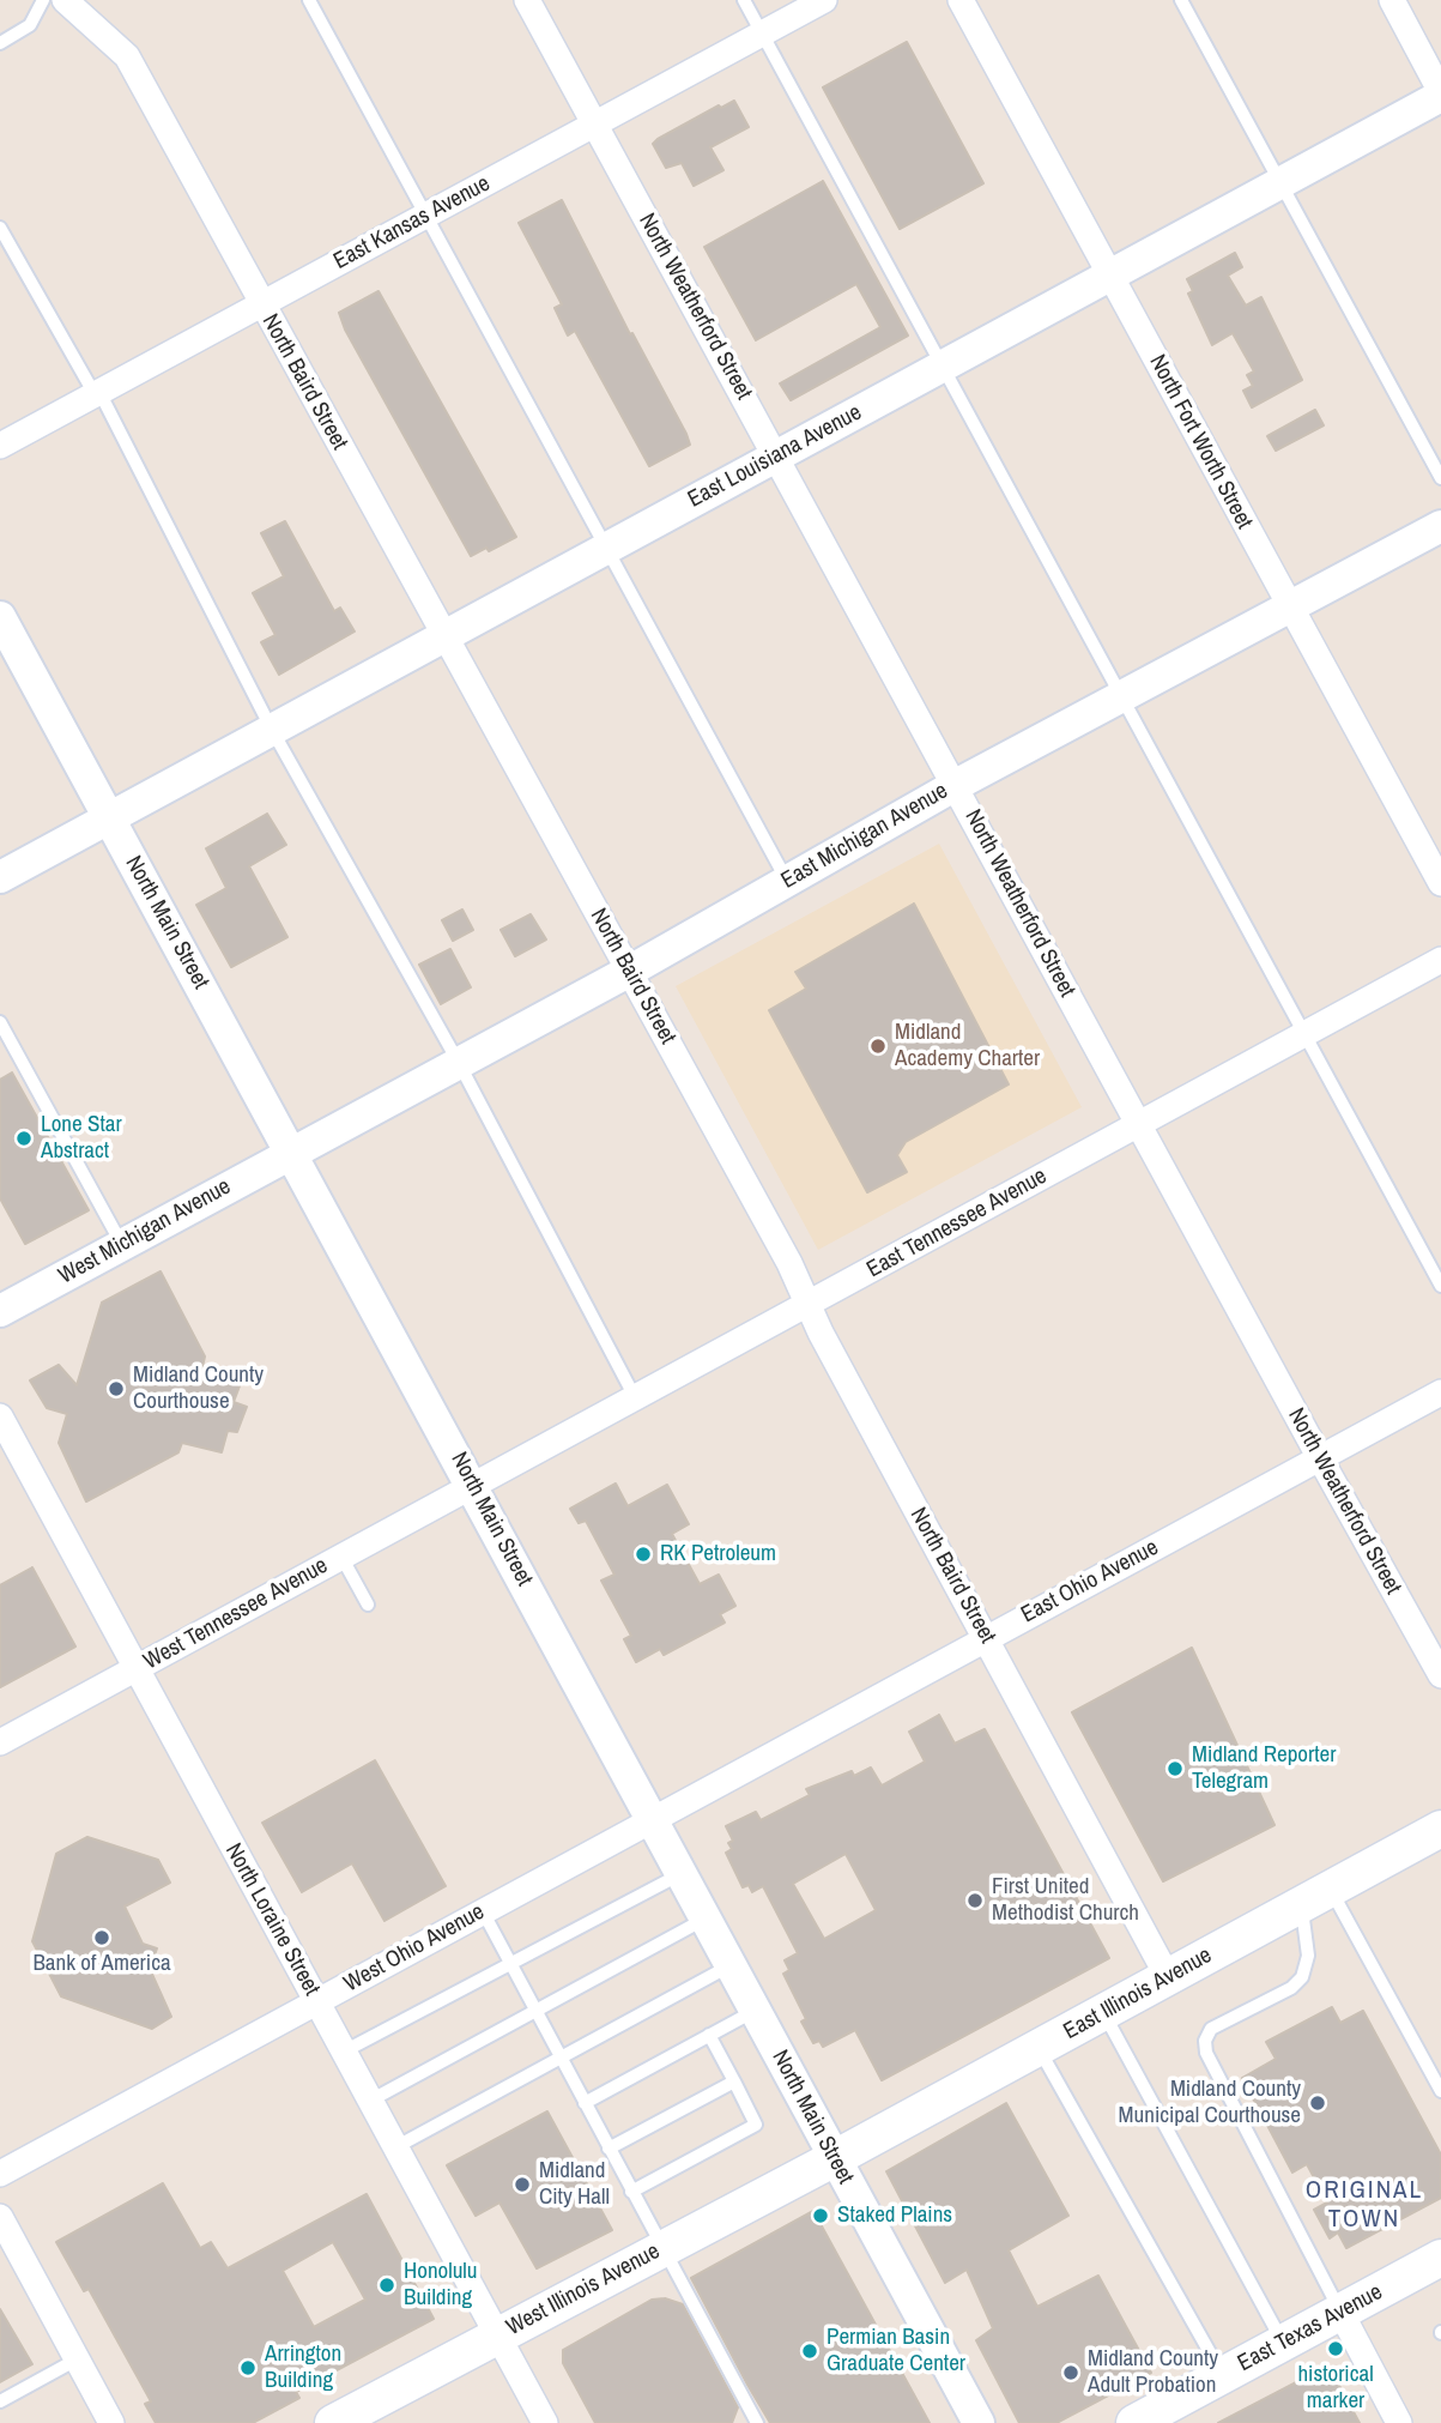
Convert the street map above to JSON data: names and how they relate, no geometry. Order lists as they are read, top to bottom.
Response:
{
  "streets": {
    "main road": ["East Illinois Avenue", "West Illinois Avenue", "East Texas Avenue"],
    "street": [
      "East Kansas Avenue",
      "North Weatherford Street",
      "North Baird Street",
      "North Fort Worth Street",
      "East Louisiana Avenue",
      "East Michigan Avenue",
      "North Main Street",
      "East Tennessee Avenue",
      "West Michigan Avenue",
      "East Ohio Avenue",
      "West Tennessee Avenue",
      "North Loraine Street",
      "West Ohio Avenue"
    ]
  },
  "crossings": [
    ["East Kansas Avenue", "North Weatherford Street"],
    ["East Kansas Avenue", "North Baird Street"],
    ["North Weatherford Street", "East Louisiana Avenue"],
    ["North Weatherford Street", "East Michigan Avenue"],
    ["North Weatherford Street", "East Tennessee Avenue"],
    ["North Weatherford Street", "East Ohio Avenue"],
    ["North Baird Street", "East Louisiana Avenue"],
    ["North Baird Street", "East Michigan Avenue"],
    ["North Baird Street", "East Tennessee Avenue"],
    ["North Baird Street", "East Ohio Avenue"],
    ["North Baird Street", "East Illinois Avenue"],
    ["North Fort Worth Street", "East Louisiana Avenue"],
    ["North Fort Worth Street", "East Michigan Avenue"],
    ["East Louisiana Avenue", "North Main Street"],
    ["East Michigan Avenue", "North Main Street"],
    ["East Michigan Avenue", "West Michigan Avenue"],
    ["North Main Street", "East Tennessee Avenue"],
    ["North Main Street", "West Michigan Avenue"],
    ["North Main Street", "East Ohio Avenue"],
    ["North Main Street", "West Tennessee Avenue"],
    ["North Main Street", "West Ohio Avenue"],
    ["North Main Street", "East Illinois Avenue"],
    ["North Main Street", "West Illinois Avenue"],
    ["East Tennessee Avenue", "West Tennessee Avenue"],
    ["East Ohio Avenue", "West Ohio Avenue"],
    ["West Tennessee Avenue", "North Loraine Street"],
    ["North Loraine Street", "West Ohio Avenue"],
    ["North Loraine Street", "West Illinois Avenue"],
    ["East Illinois Avenue", "West Illinois Avenue"]
  ],
  "districts": ["ORIGINAL TOWN"],
  "places": [
    "Midland Academy Charter",
    "Lone Star Abstract",
    "Midland County Courthouse",
    "RK Petroleum",
    "Midland Reporter Telegram",
    "First United Methodist Church",
    "Bank of America",
    "Midland County Municipal Courthouse",
    "Midland City Hall",
    "Staked Plains",
    "Honolulu Building",
    "historical marker",
    "Permian Basin Graduate Center",
    "Arrington Building",
    "Midland County Adult Probation"
  ]
}
